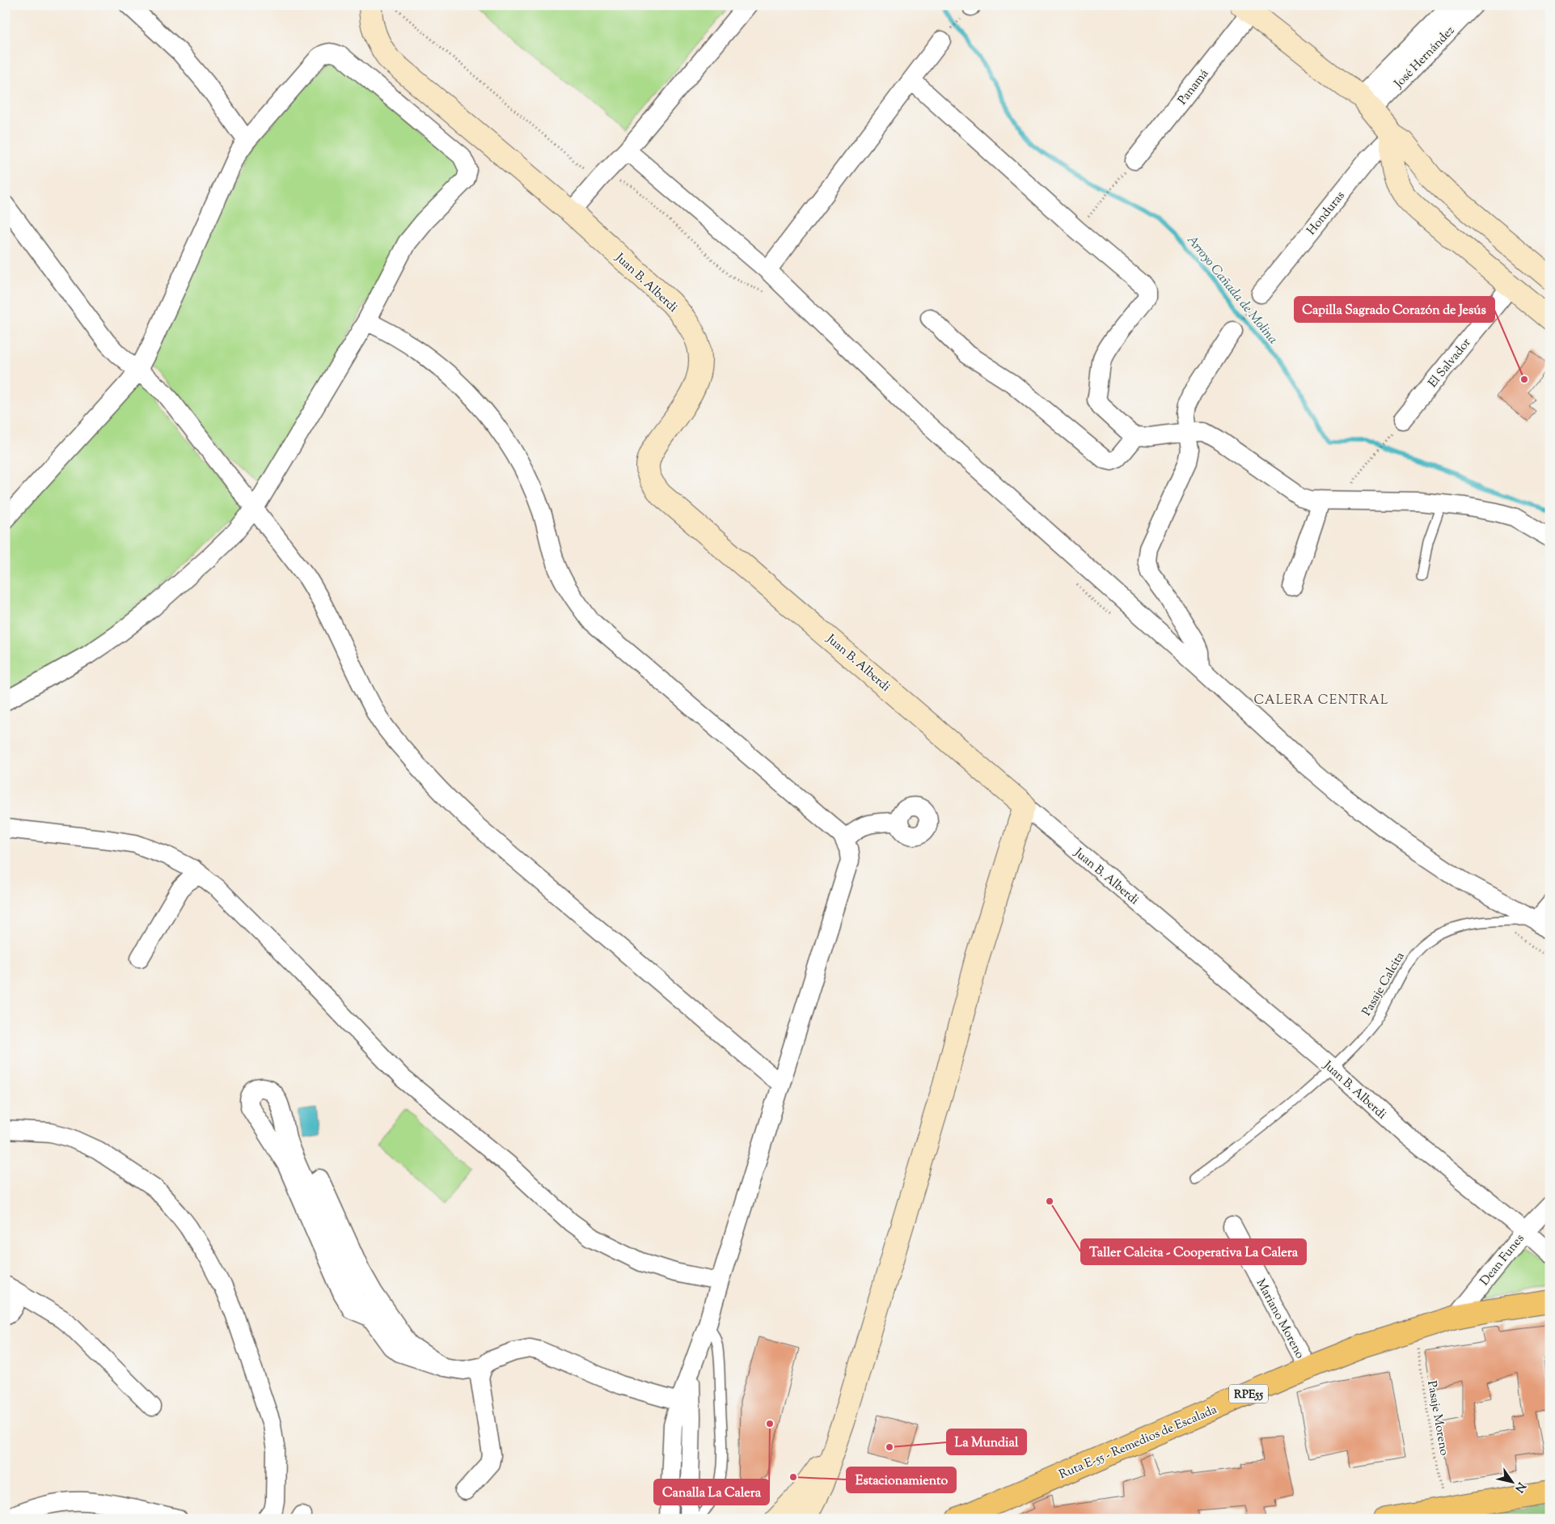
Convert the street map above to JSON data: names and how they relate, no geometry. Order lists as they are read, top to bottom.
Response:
{
  "streets": {
    "main road": ["RPE55", "Ruta E-55 - Remedios de Escalada"],
    "street": [
      "José Hernández",
      "Panamá",
      "Honduras",
      "Juan B. Alberdi",
      "El Salvador",
      "Dean Funes",
      "Mariano Moreno"
    ],
    "lane": ["Pasaje Calcita"],
    "path": ["Pasaje Moreno"]
  },
  "crossings": [
    ["Juan B. Alberdi", "Pasaje Calcita"],
    ["Juan B. Alberdi", "Dean Funes"],
    ["Dean Funes", "Ruta E-55 - Remedios de Escalada"],
    ["Mariano Moreno", "Ruta E-55 - Remedios de Escalada"],
    ["Pasaje Moreno", "Ruta E-55 - Remedios de Escalada"]
  ],
  "districts": ["CALERA CENTRAL"],
  "water": ["Arroyo Cañada de Molina"],
  "places": [
    "Capilla Sagrado Corazón de Jesús",
    "Taller Calcita - Cooperativa La Calera",
    "Canalla La Calera",
    "La Mundial",
    "Estacionamiento"
  ],
  "north": "bottom right"
}
